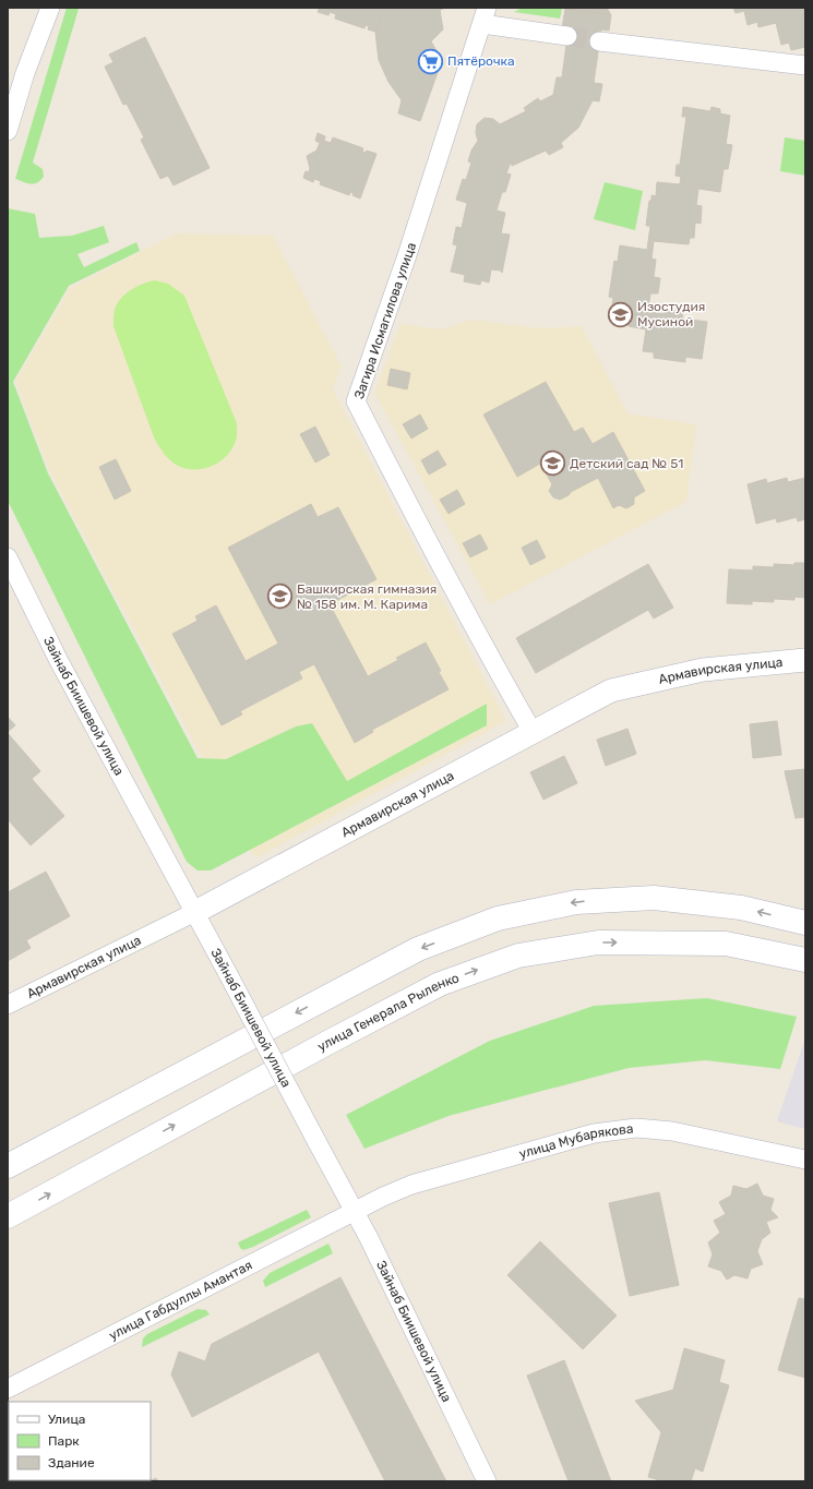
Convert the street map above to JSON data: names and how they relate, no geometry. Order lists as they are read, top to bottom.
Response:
{
  "streets": {
    "main road": ["улица Генерала Рыленко"],
    "street": [
      "Загира Исмагилова улица",
      "Армавирская улица",
      "Зайнаб Биишевой улица",
      "улица Мубарякова",
      "улица Габдуллы Амантая"
    ]
  },
  "crossings": [
    ["Загира Исмагилова улица", "Армавирская улица"],
    ["Армавирская улица", "Зайнаб Биишевой улица"],
    ["Зайнаб Биишевой улица", "улица Мубарякова"],
    ["Зайнаб Биишевой улица", "улица Габдуллы Амантая"],
    ["улица Мубарякова", "улица Габдуллы Амантая"]
  ],
  "places": {
    "supermarket": ["Пятёрочка"],
    "school or university": ["Изостудия Мусиной", "Детский сад № 51", "Башкирская гимназия № 158 им. М. Карима"]
  },
  "legend": ["Улица", "Парк", "Здание"]
}
